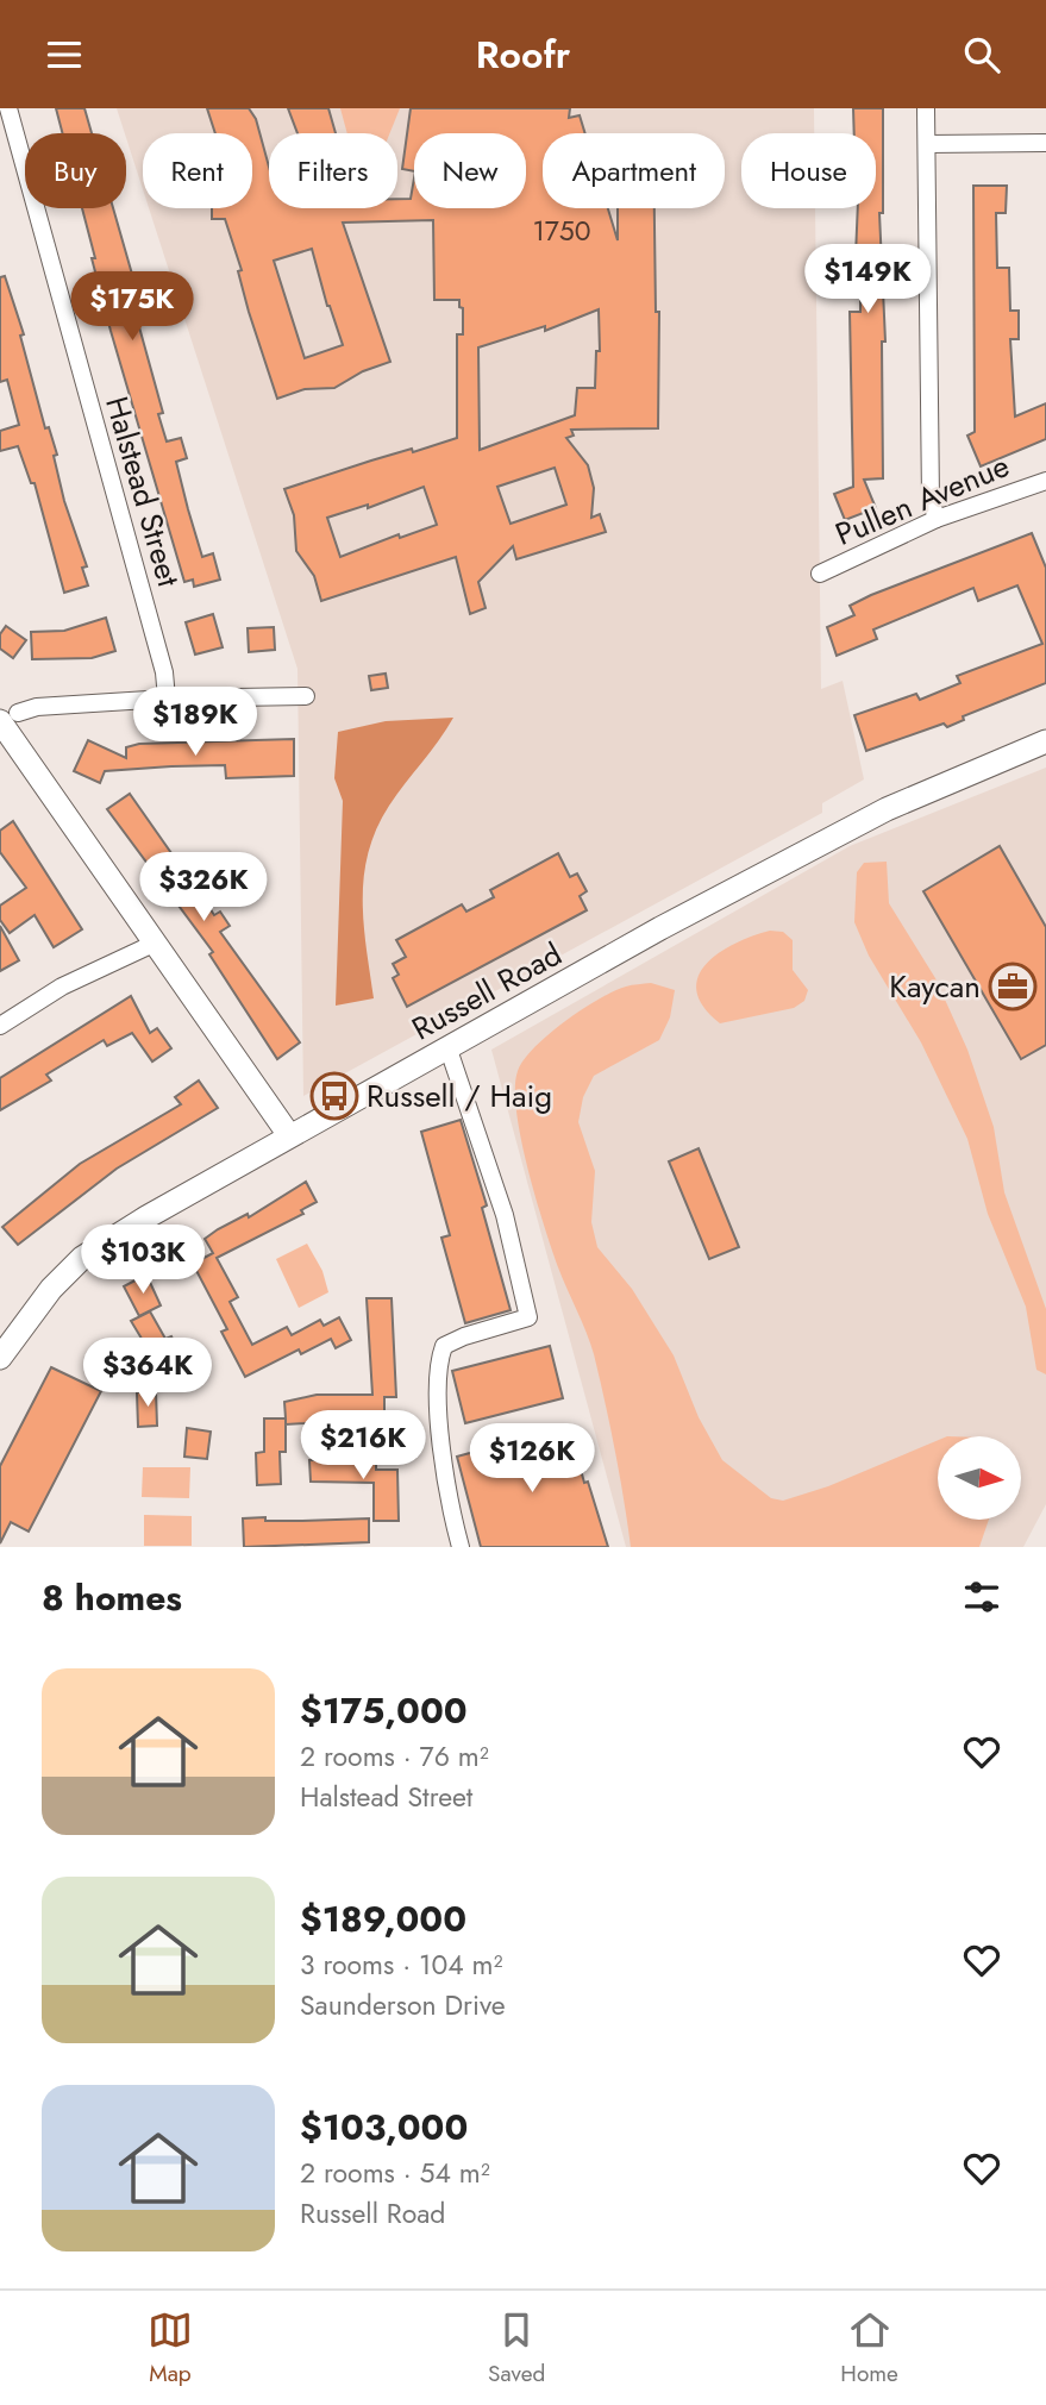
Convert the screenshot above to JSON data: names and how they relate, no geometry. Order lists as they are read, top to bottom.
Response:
{
  "streets": {
    "street": ["Halstead Street", "Pullen Avenue", "Russell Road"]
  },
  "places": {
    "office": ["Kaycan"],
    "bus stop": ["Russell / Haig"]
  },
  "house_numbers": ["1750"],
  "north": "right",
  "page": {
    "header": "Roofr",
    "chip": [
      "Buy",
      "Rent",
      "Filters",
      "New",
      "Apartment",
      "House"
    ],
    "price": [
      "$149K",
      "$175K",
      "$189K",
      "$326K",
      "$103K",
      "$364K",
      "$216K",
      "$126K"
    ],
    "heading": "8 homes",
    "list": [
      {
        "name": "$175,000",
        "note": "2 rooms · 76 m² · Halstead Street"
      },
      {
        "name": "$189,000",
        "note": "3 rooms · 104 m² · Saunderson Drive"
      },
      {
        "name": "$103,000",
        "note": "2 rooms · 54 m² · Russell Road"
      }
    ],
    "tabs": ["Map", "Saved", "Home"]
  }
}
